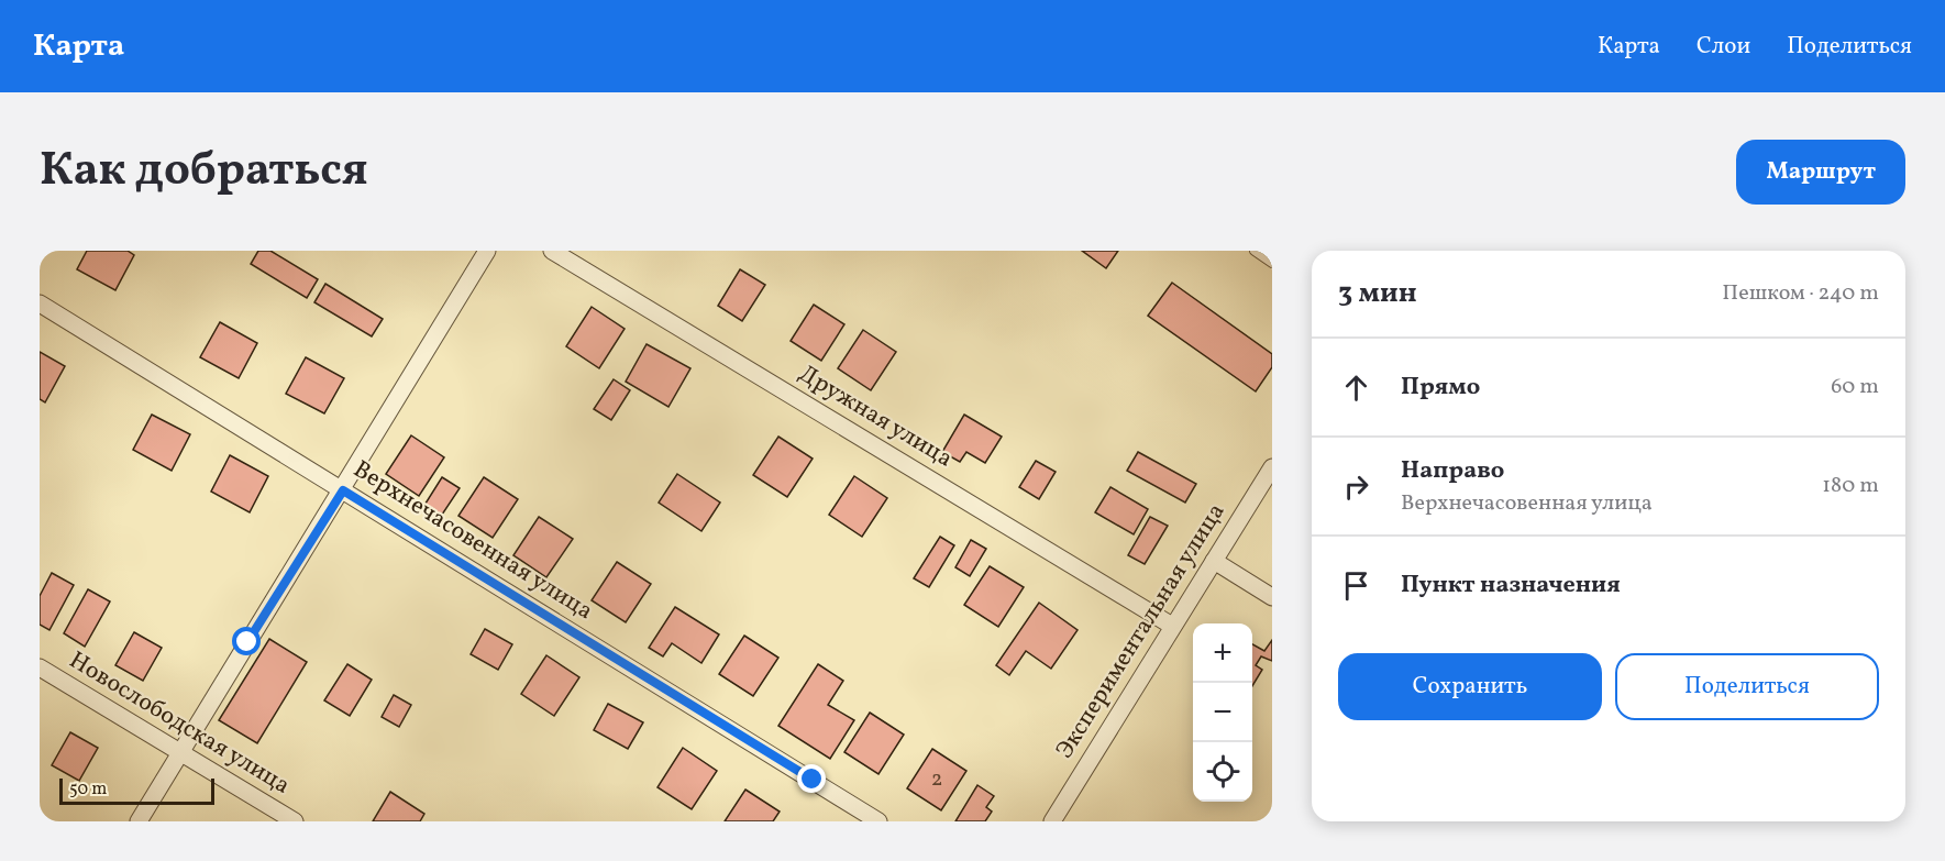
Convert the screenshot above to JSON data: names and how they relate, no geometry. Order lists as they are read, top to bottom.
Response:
{
  "streets": {
    "street": [
      "Дружная улица",
      "Верхнечасовенная улица",
      "Экспериментальная улица",
      "Новослободская улица"
    ]
  },
  "crossings": [
    ["Дружная улица", "Экспериментальная улица"]
  ],
  "house_numbers": ["2"],
  "scale_bar": "50 m",
  "page": {
    "header": "Карта",
    "nav": ["Карта", "Слои", "Поделиться"],
    "title": "Как добраться",
    "buttons": [
      "Маршрут",
      ["Сохранить", "Поделиться"]
    ],
    "heading": ["3 мин", "Пешком · 240 m"],
    "list": [
      ["Прямо", "60 m"],
      ["Направо", "Верхнечасовенная улица", "180 m"],
      "Пункт назначения"
    ],
    "map_buttons": ["+", "−"],
    "scale": "50 m"
  }
}
